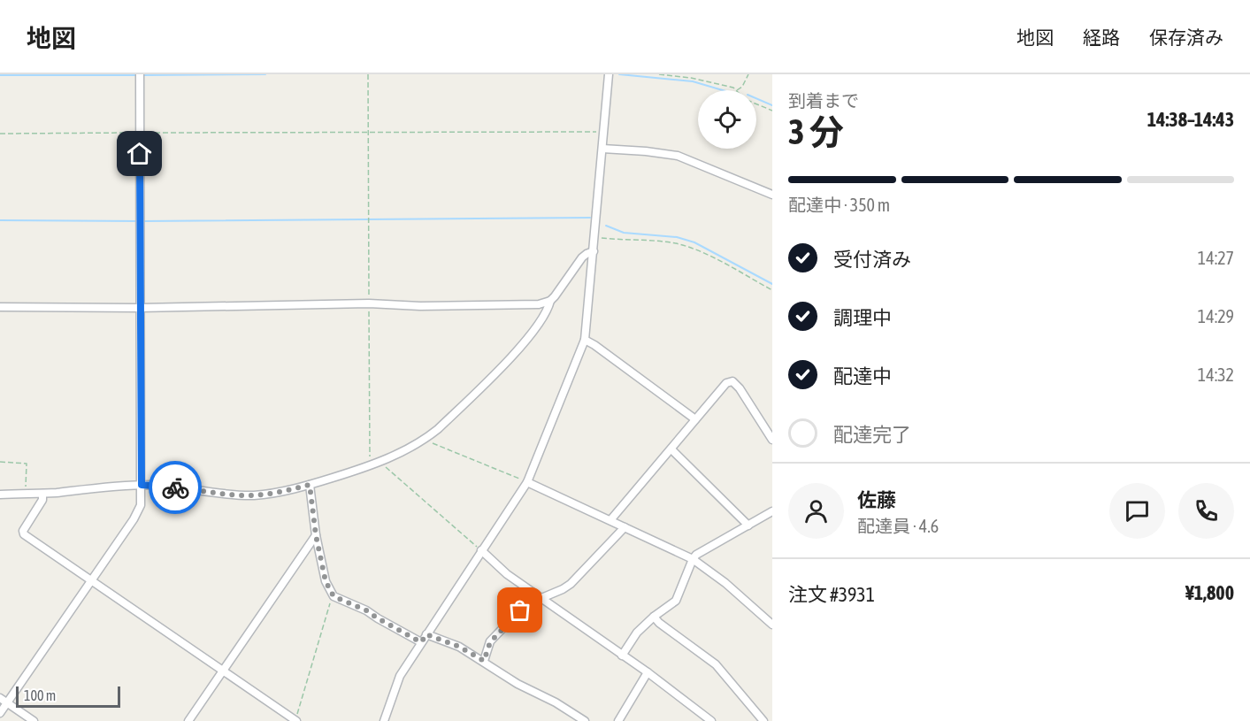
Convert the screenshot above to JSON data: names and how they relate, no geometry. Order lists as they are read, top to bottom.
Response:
{
  "scale_bar": "100 m",
  "page": {
    "header": "地図",
    "nav": ["地図", "経路", "保存済み"],
    "heading": ["3 分", "到着まで", "14:38–14:43"],
    "panel": [
      "佐藤",
      "配達員 · 4.6",
      "注文 #3931",
      "¥1,800"
    ],
    "bar": "配達中 · 350 m",
    "list": [
      ["受付済み", "14:27"],
      ["調理中", "14:29"],
      ["配達中", "14:32"],
      "配達完了"
    ],
    "scale": "100 m"
  }
}
